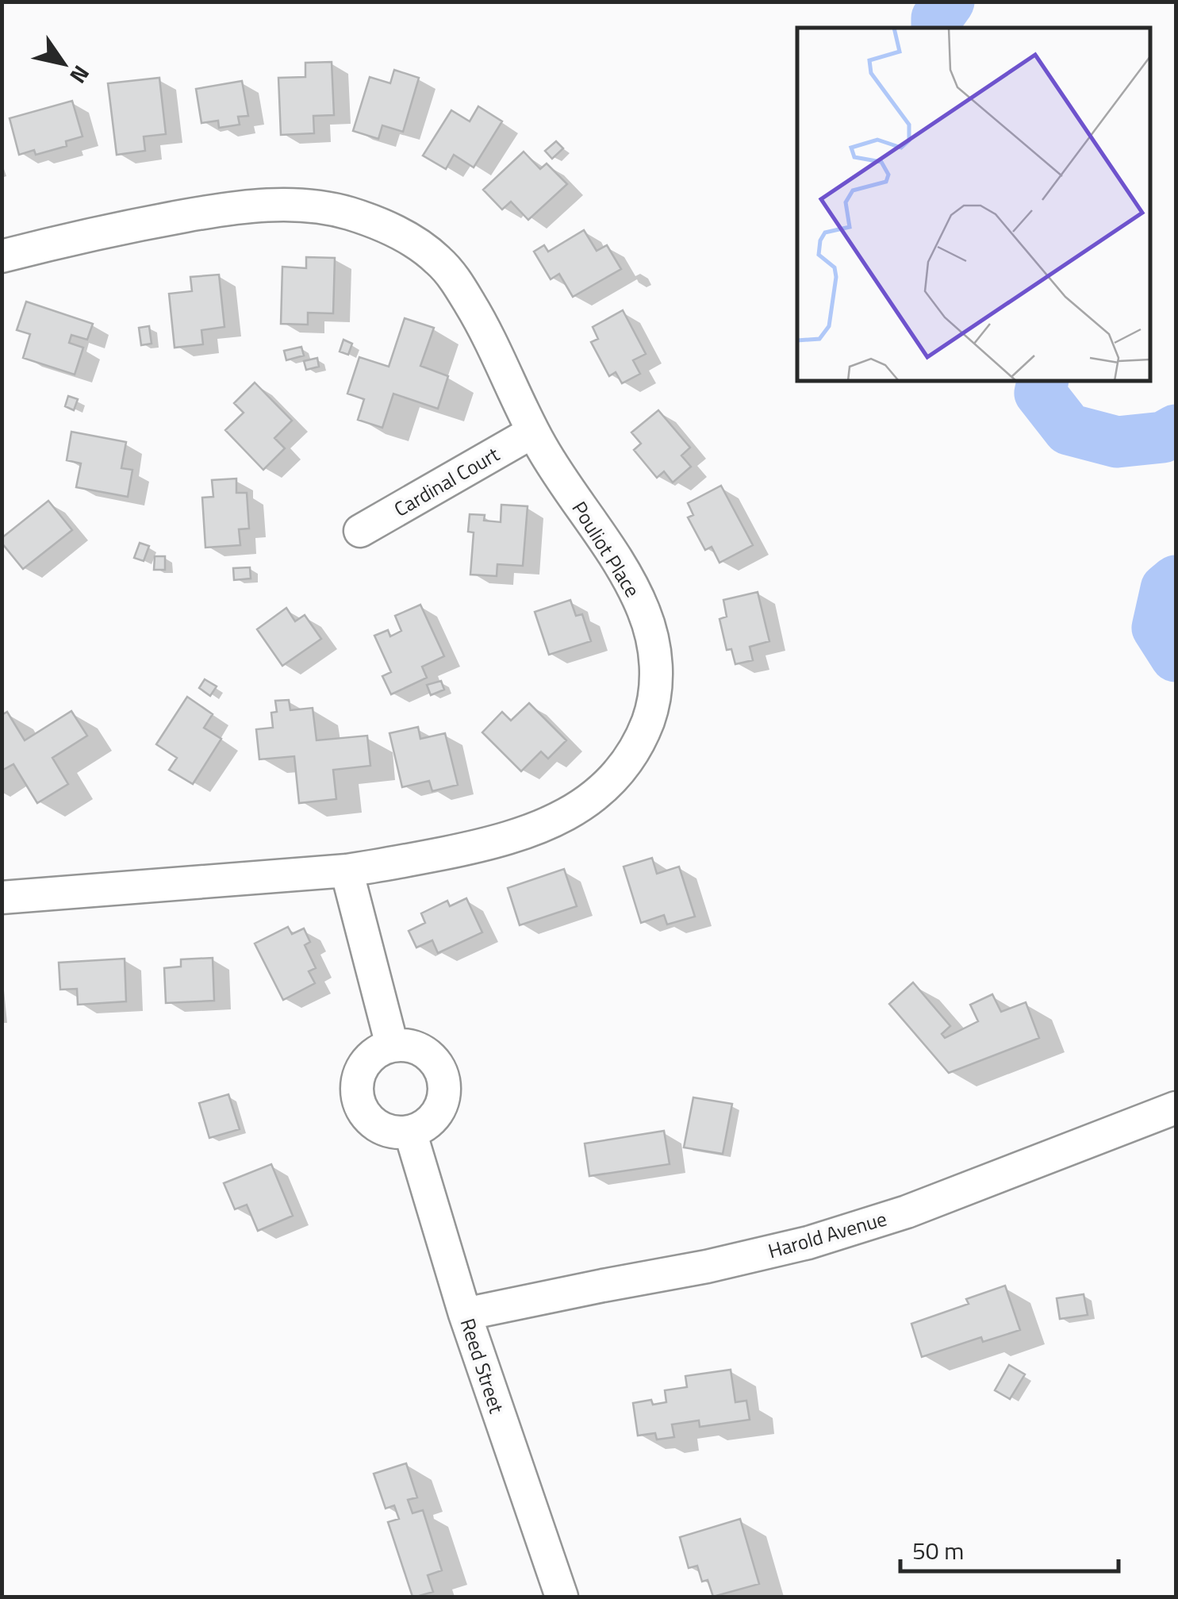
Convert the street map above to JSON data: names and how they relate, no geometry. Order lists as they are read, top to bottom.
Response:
{
  "streets": {
    "street": [
      "Cardinal Court",
      "Pouliot Place",
      "Harold Avenue",
      "Reed Street"
    ]
  },
  "crossings": [
    ["Cardinal Court", "Pouliot Place"],
    ["Harold Avenue", "Reed Street"]
  ],
  "scale_bar": "50 m",
  "north": "bottom right"
}
